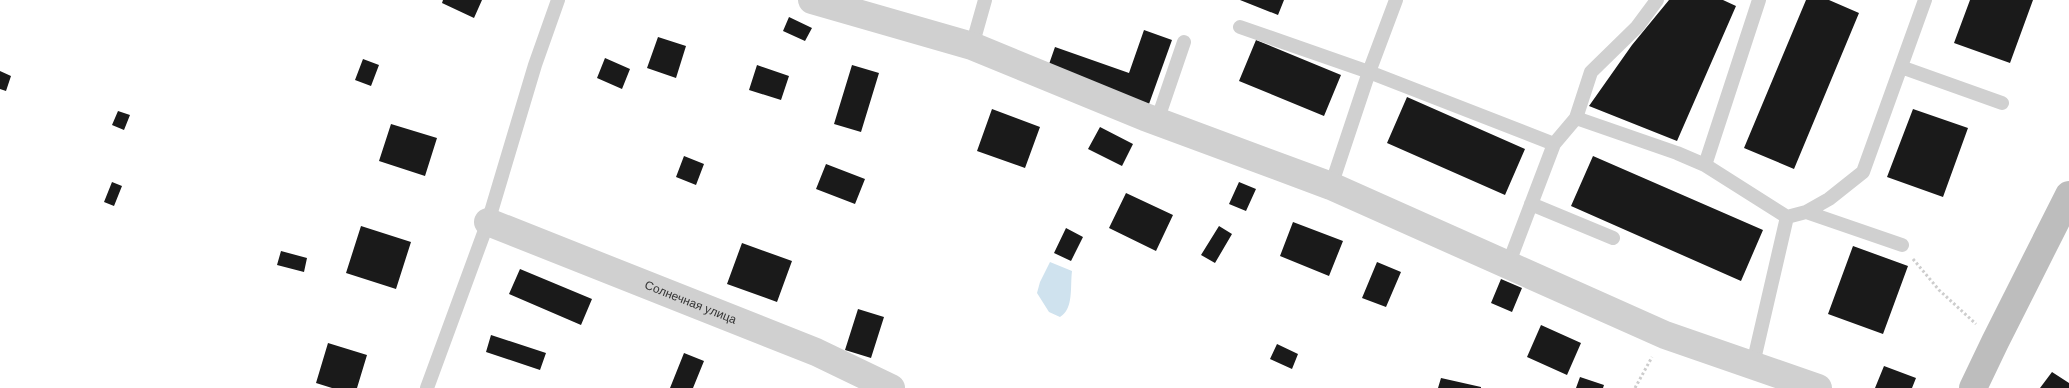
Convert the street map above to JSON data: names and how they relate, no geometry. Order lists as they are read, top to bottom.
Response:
{
  "streets": {
    "street": ["Солнечная улица"]
  }
}
